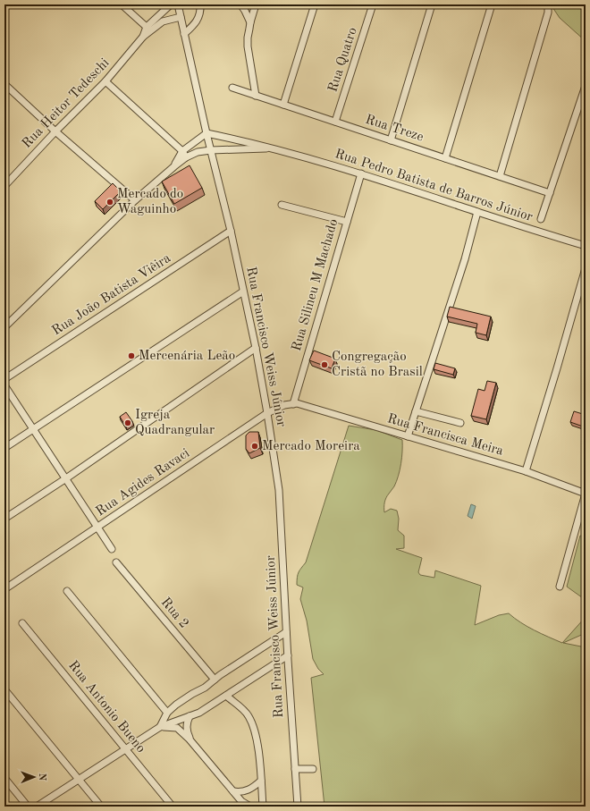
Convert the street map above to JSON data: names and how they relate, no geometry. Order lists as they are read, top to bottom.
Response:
{
  "streets": {
    "street": [
      "Rua Quatro",
      "Rua Heitor Tedeschi",
      "Rua Treze",
      "Rua Pedro Batista de Barros Júnior",
      "Rua Silineu M Machado",
      "Rua João Batista Viêira",
      "Rua Francisco Weiss Júnior",
      "Rua Francisca Meira",
      "Rua Agides Ravaci",
      "Rua 2",
      "Rua Antonio Bueno"
    ]
  },
  "crossings": [
    ["Rua Quatro", "Rua Treze"],
    ["Rua Pedro Batista de Barros Júnior", "Rua Silineu M Machado"],
    ["Rua Pedro Batista de Barros Júnior", "Rua Francisco Weiss Júnior"],
    ["Rua Silineu M Machado", "Rua Francisca Meira"],
    ["Rua Silineu M Machado", "Rua Agides Ravaci"],
    ["Rua João Batista Viêira", "Rua Francisco Weiss Júnior"],
    ["Rua Francisco Weiss Júnior", "Rua Agides Ravaci"],
    ["Rua Francisca Meira", "Rua Agides Ravaci"]
  ],
  "places": [
    "Mercado do Waguinho",
    "Mercenária Leão",
    "Congregação Cristã no Brasil",
    "Igreja Quadrangular",
    "Mercado Moreira"
  ],
  "north": "right"
}
